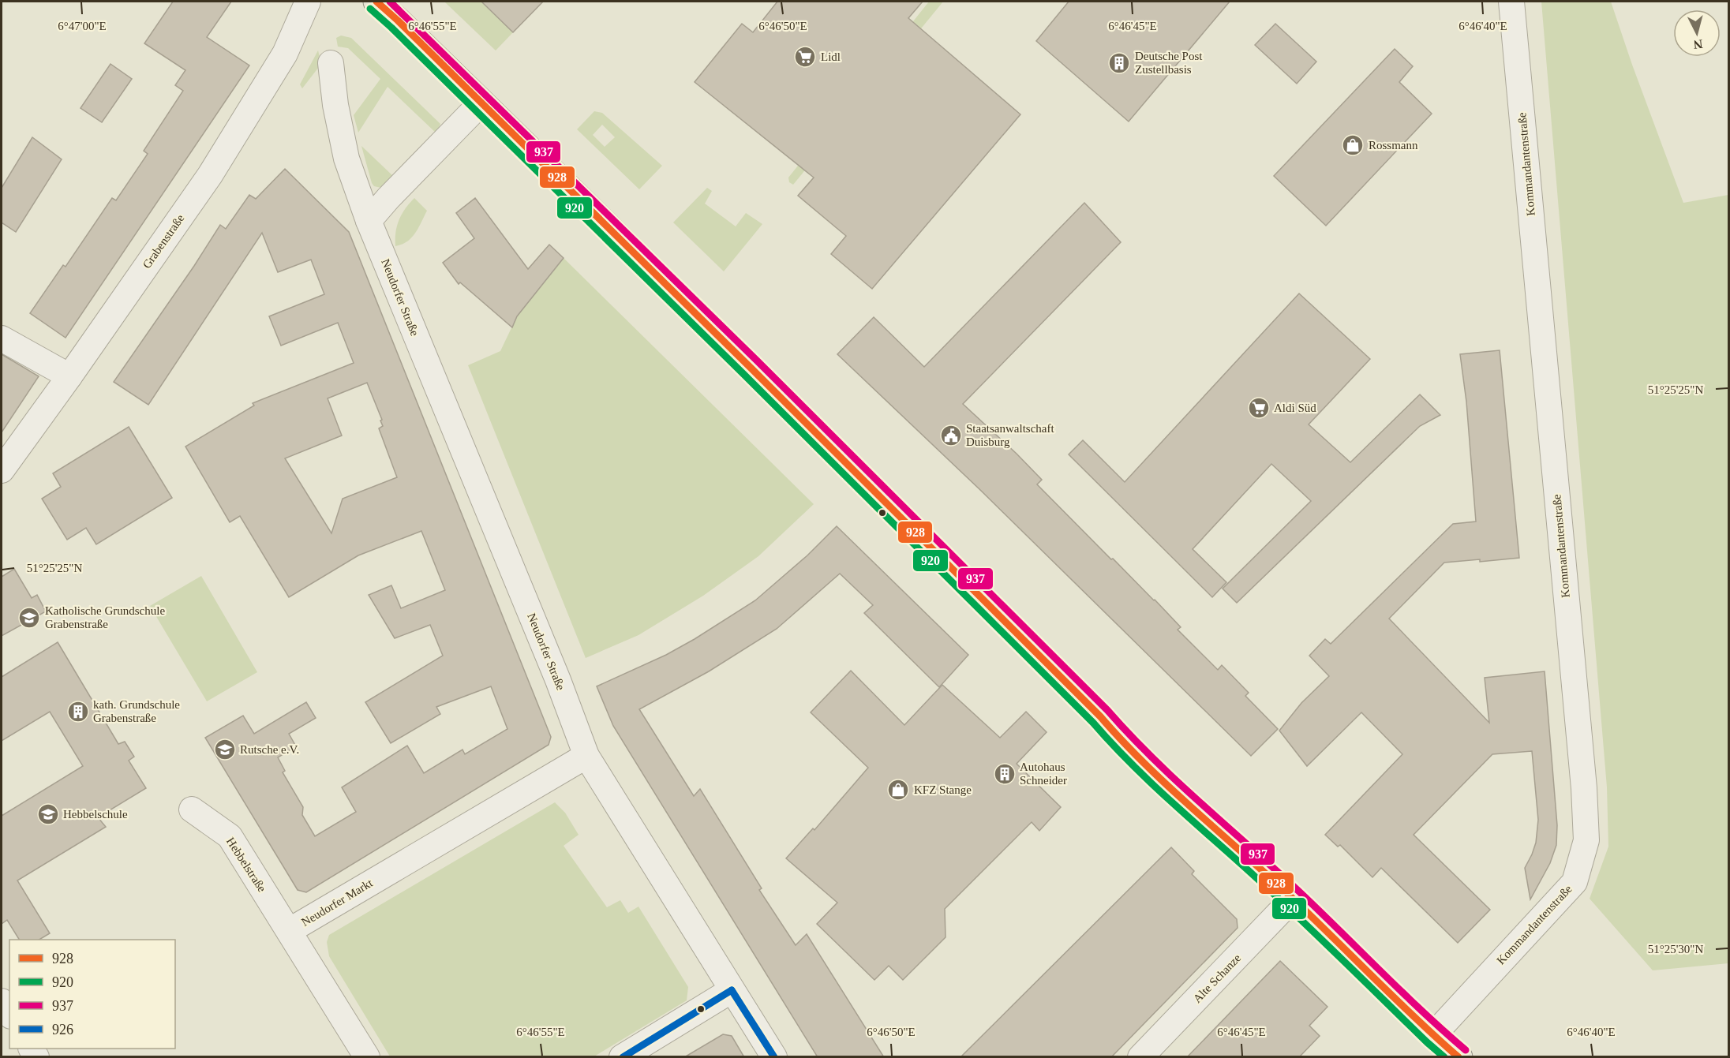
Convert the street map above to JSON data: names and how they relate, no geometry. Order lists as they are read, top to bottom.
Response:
{
  "streets": {
    "street": [
      "Kommandantenstraße",
      "Grabenstraße",
      "Neudorfer Straße",
      "Hebbelstraße",
      "Neudorfer Markt",
      "Alte Schanze"
    ]
  },
  "crossings": [
    ["Neudorfer Straße", "Neudorfer Markt"],
    ["Hebbelstraße", "Neudorfer Markt"]
  ],
  "places": {
    "supermarket": ["Lidl", "Aldi Süd"],
    "building": ["Deutsche Post Zustellbasis", "kath. Grundschule Grabenstraße", "Autohaus Schneider"],
    "shop": ["Rossmann", "KFZ Stange"],
    "public building": ["Staatsanwaltschaft Duisburg"],
    "school or university": ["Katholische Grundschule Grabenstraße", "Rutsche e.V.", "Hebbelschule"]
  },
  "lines": [
    "transit line 928",
    "transit line 937",
    "transit line 920",
    "transit line 926"
  ],
  "legend": [
    "928",
    "920",
    "937",
    "926"
  ],
  "north": "bottom",
  "coordinates": [
    "6°47'00\"E",
    "6°46'55\"E",
    "6°46'50\"E",
    "6°46'45\"E",
    "6°46'40\"E",
    "51°25'25\"N",
    "51°25'30\"N"
  ]
}
